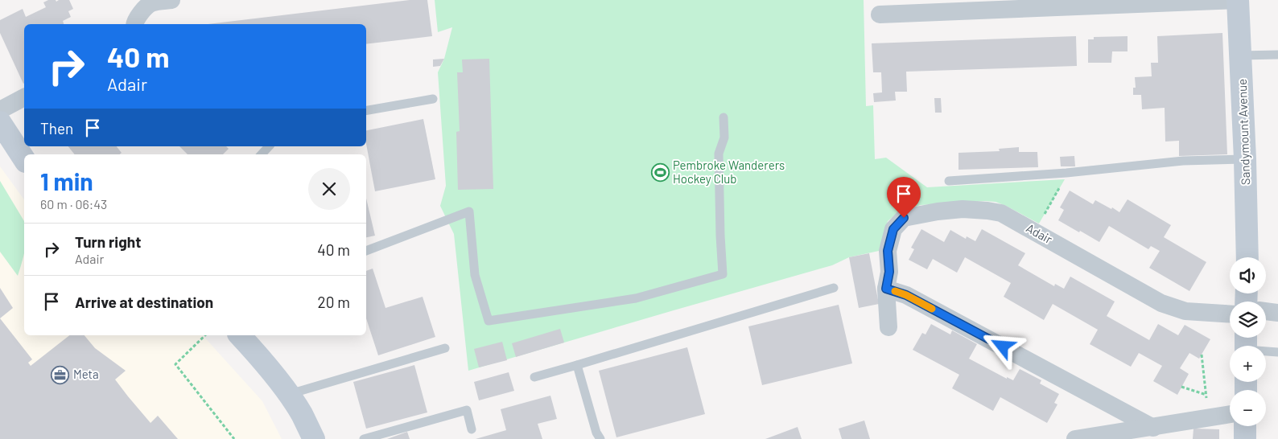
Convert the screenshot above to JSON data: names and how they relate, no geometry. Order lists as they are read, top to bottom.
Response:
{
  "streets": {
    "street": ["Sandymount Avenue", "Adair"]
  },
  "places": {
    "sports": ["Pembroke Wanderers Hockey Club"],
    "office": ["Meta"]
  },
  "page": {
    "turn": ["40 m", "Adair"],
    "then": "Then",
    "heading": ["1 min", "60 m · 06:43"],
    "list": [
      {
        "name": "Turn right",
        "note": "Adair",
        "value": "40 m"
      },
      {
        "name": "Arrive at destination",
        "value": "20 m"
      }
    ],
    "map_buttons": ["+", "−"]
  }
}
